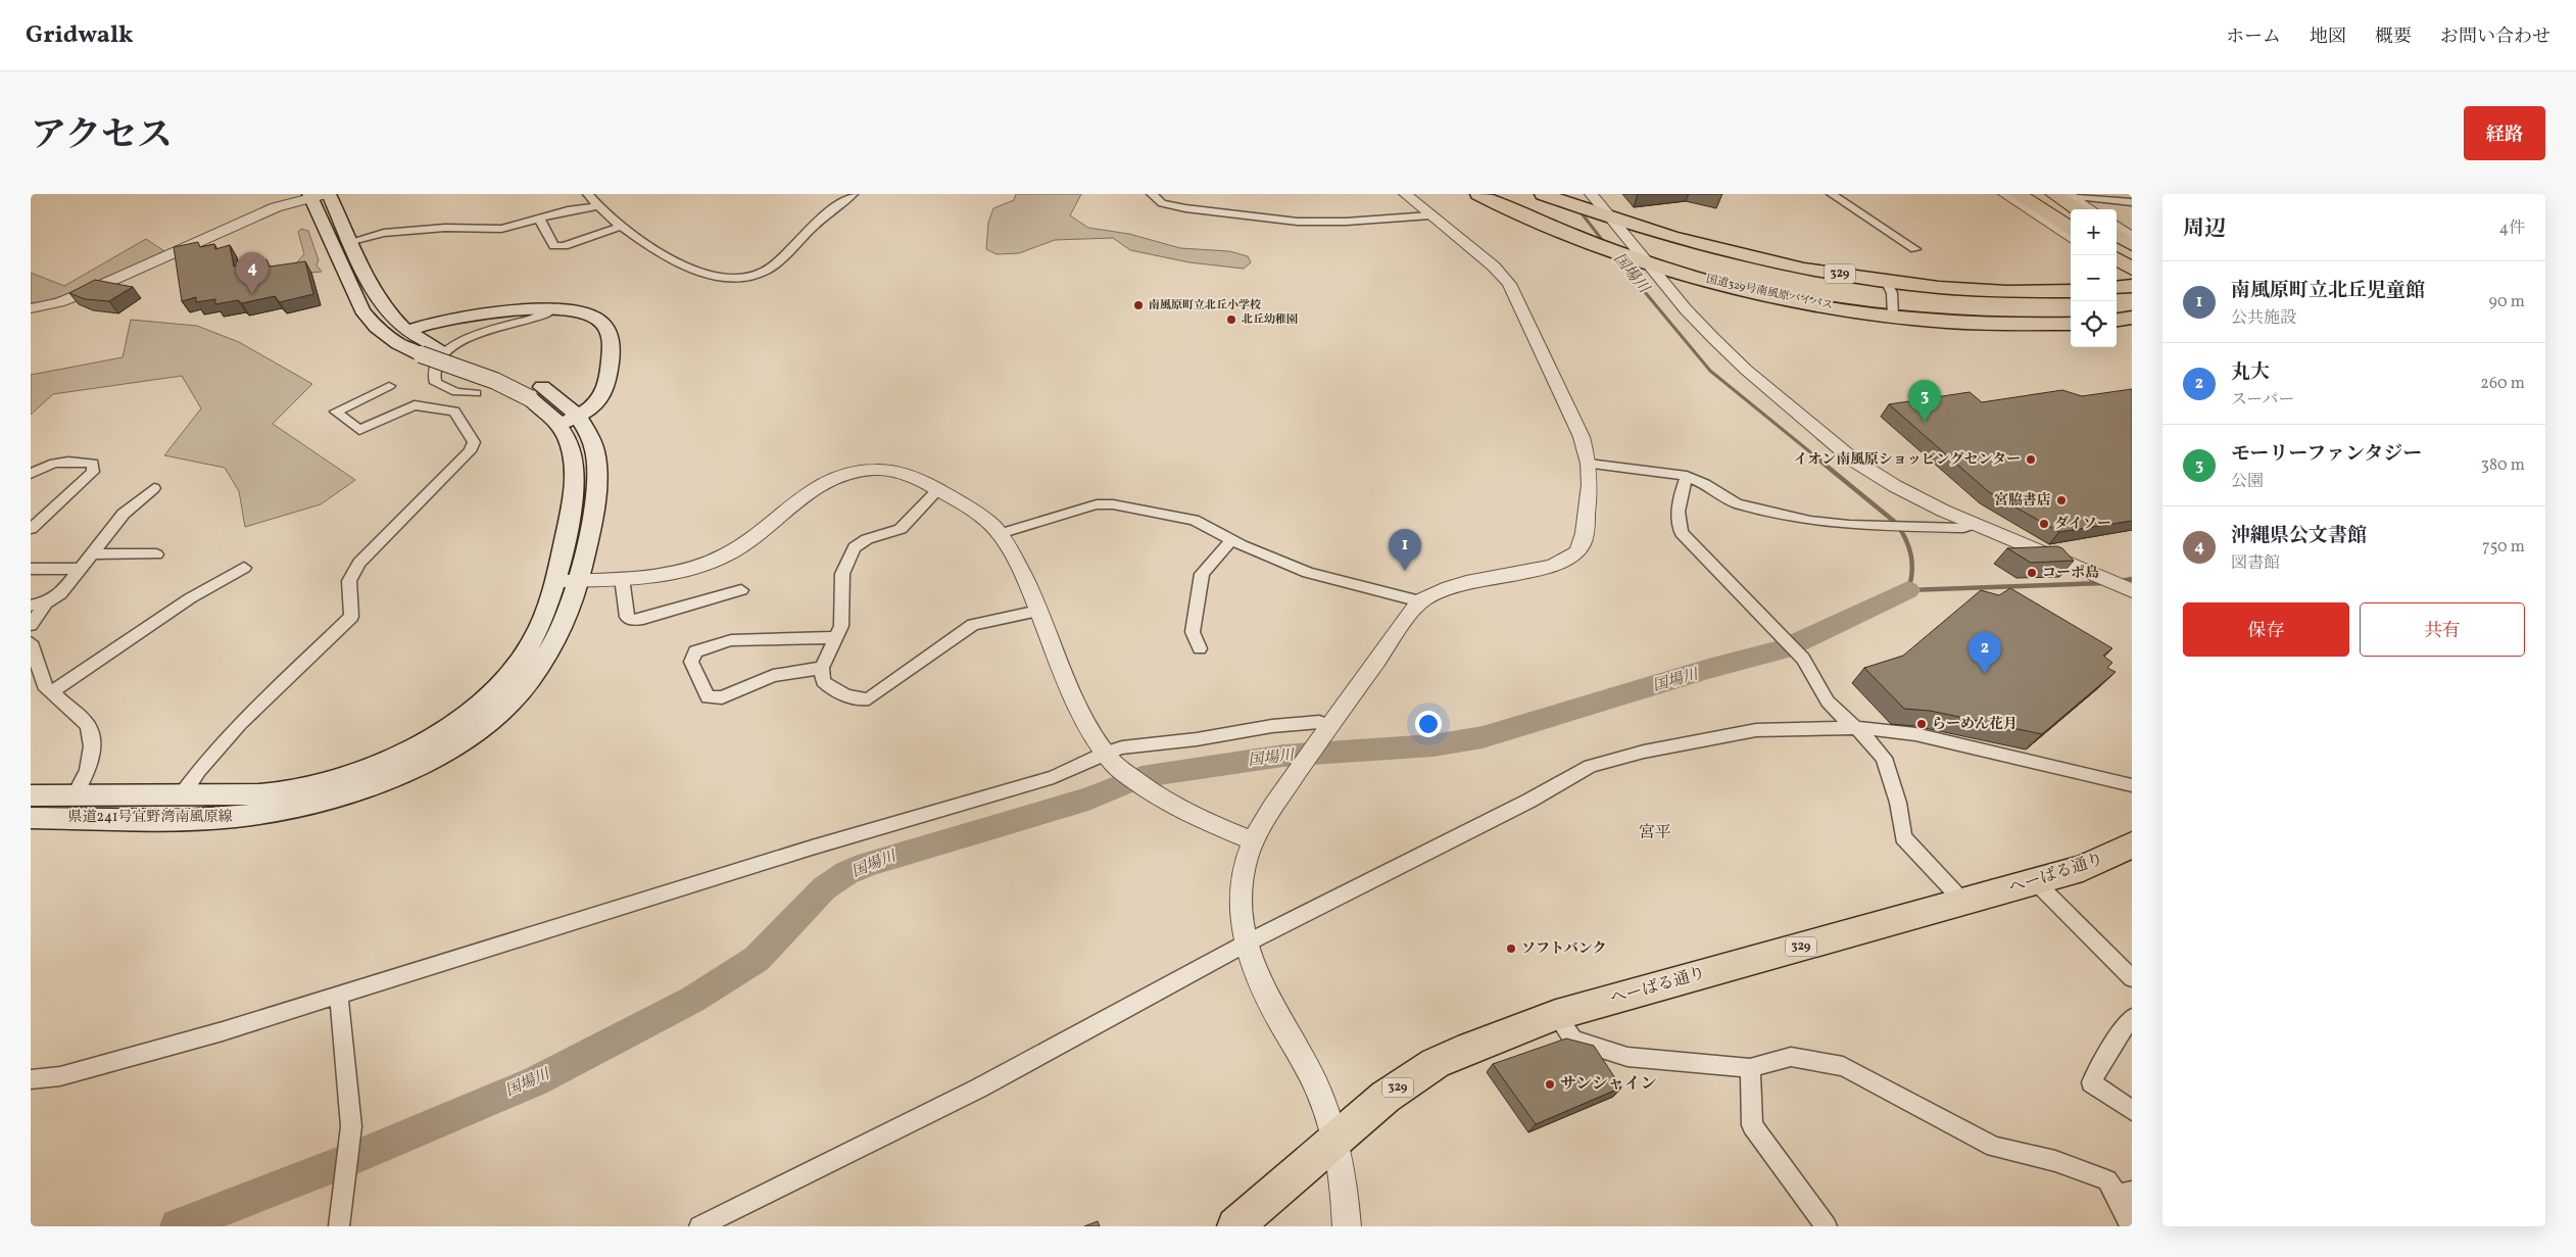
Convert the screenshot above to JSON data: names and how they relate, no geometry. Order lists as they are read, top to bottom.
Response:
{
  "streets": {
    "highway": ["329", "国道329号南風原バイパス", "へーばる通り"],
    "main road": ["県道241号宜野湾南風原線"]
  },
  "districts": ["宮平"],
  "water": ["国場川"],
  "places": [
    "南風原町立北丘小学校",
    "北丘幼稚園",
    "イオン南風原ショッピングセンター",
    "宮脇書店",
    "ダイソー",
    "コーポ島",
    "らーめん花月",
    "ソフトバンク",
    "サンシャイン"
  ],
  "page": {
    "header": "Gridwalk",
    "nav": [
      "ホーム",
      "地図",
      "概要",
      "お問い合わせ"
    ],
    "title": "アクセス",
    "buttons": [
      "経路",
      ["保存", "共有"]
    ],
    "heading": ["周辺", "4件"],
    "map_buttons": ["+", "−"],
    "pins": [
      "4",
      "3",
      "1",
      "2"
    ],
    "list": [
      {
        "mark": "1",
        "name": "南風原町立北丘児童館",
        "note": "公共施設",
        "value": "90 m"
      },
      {
        "mark": "2",
        "name": "丸大",
        "note": "スーパー",
        "value": "260 m"
      },
      {
        "mark": "3",
        "name": "モーリーファンタジー",
        "note": "公園",
        "value": "380 m"
      },
      {
        "mark": "4",
        "name": "沖縄県公文書館",
        "note": "図書館",
        "value": "750 m"
      }
    ]
  }
}
